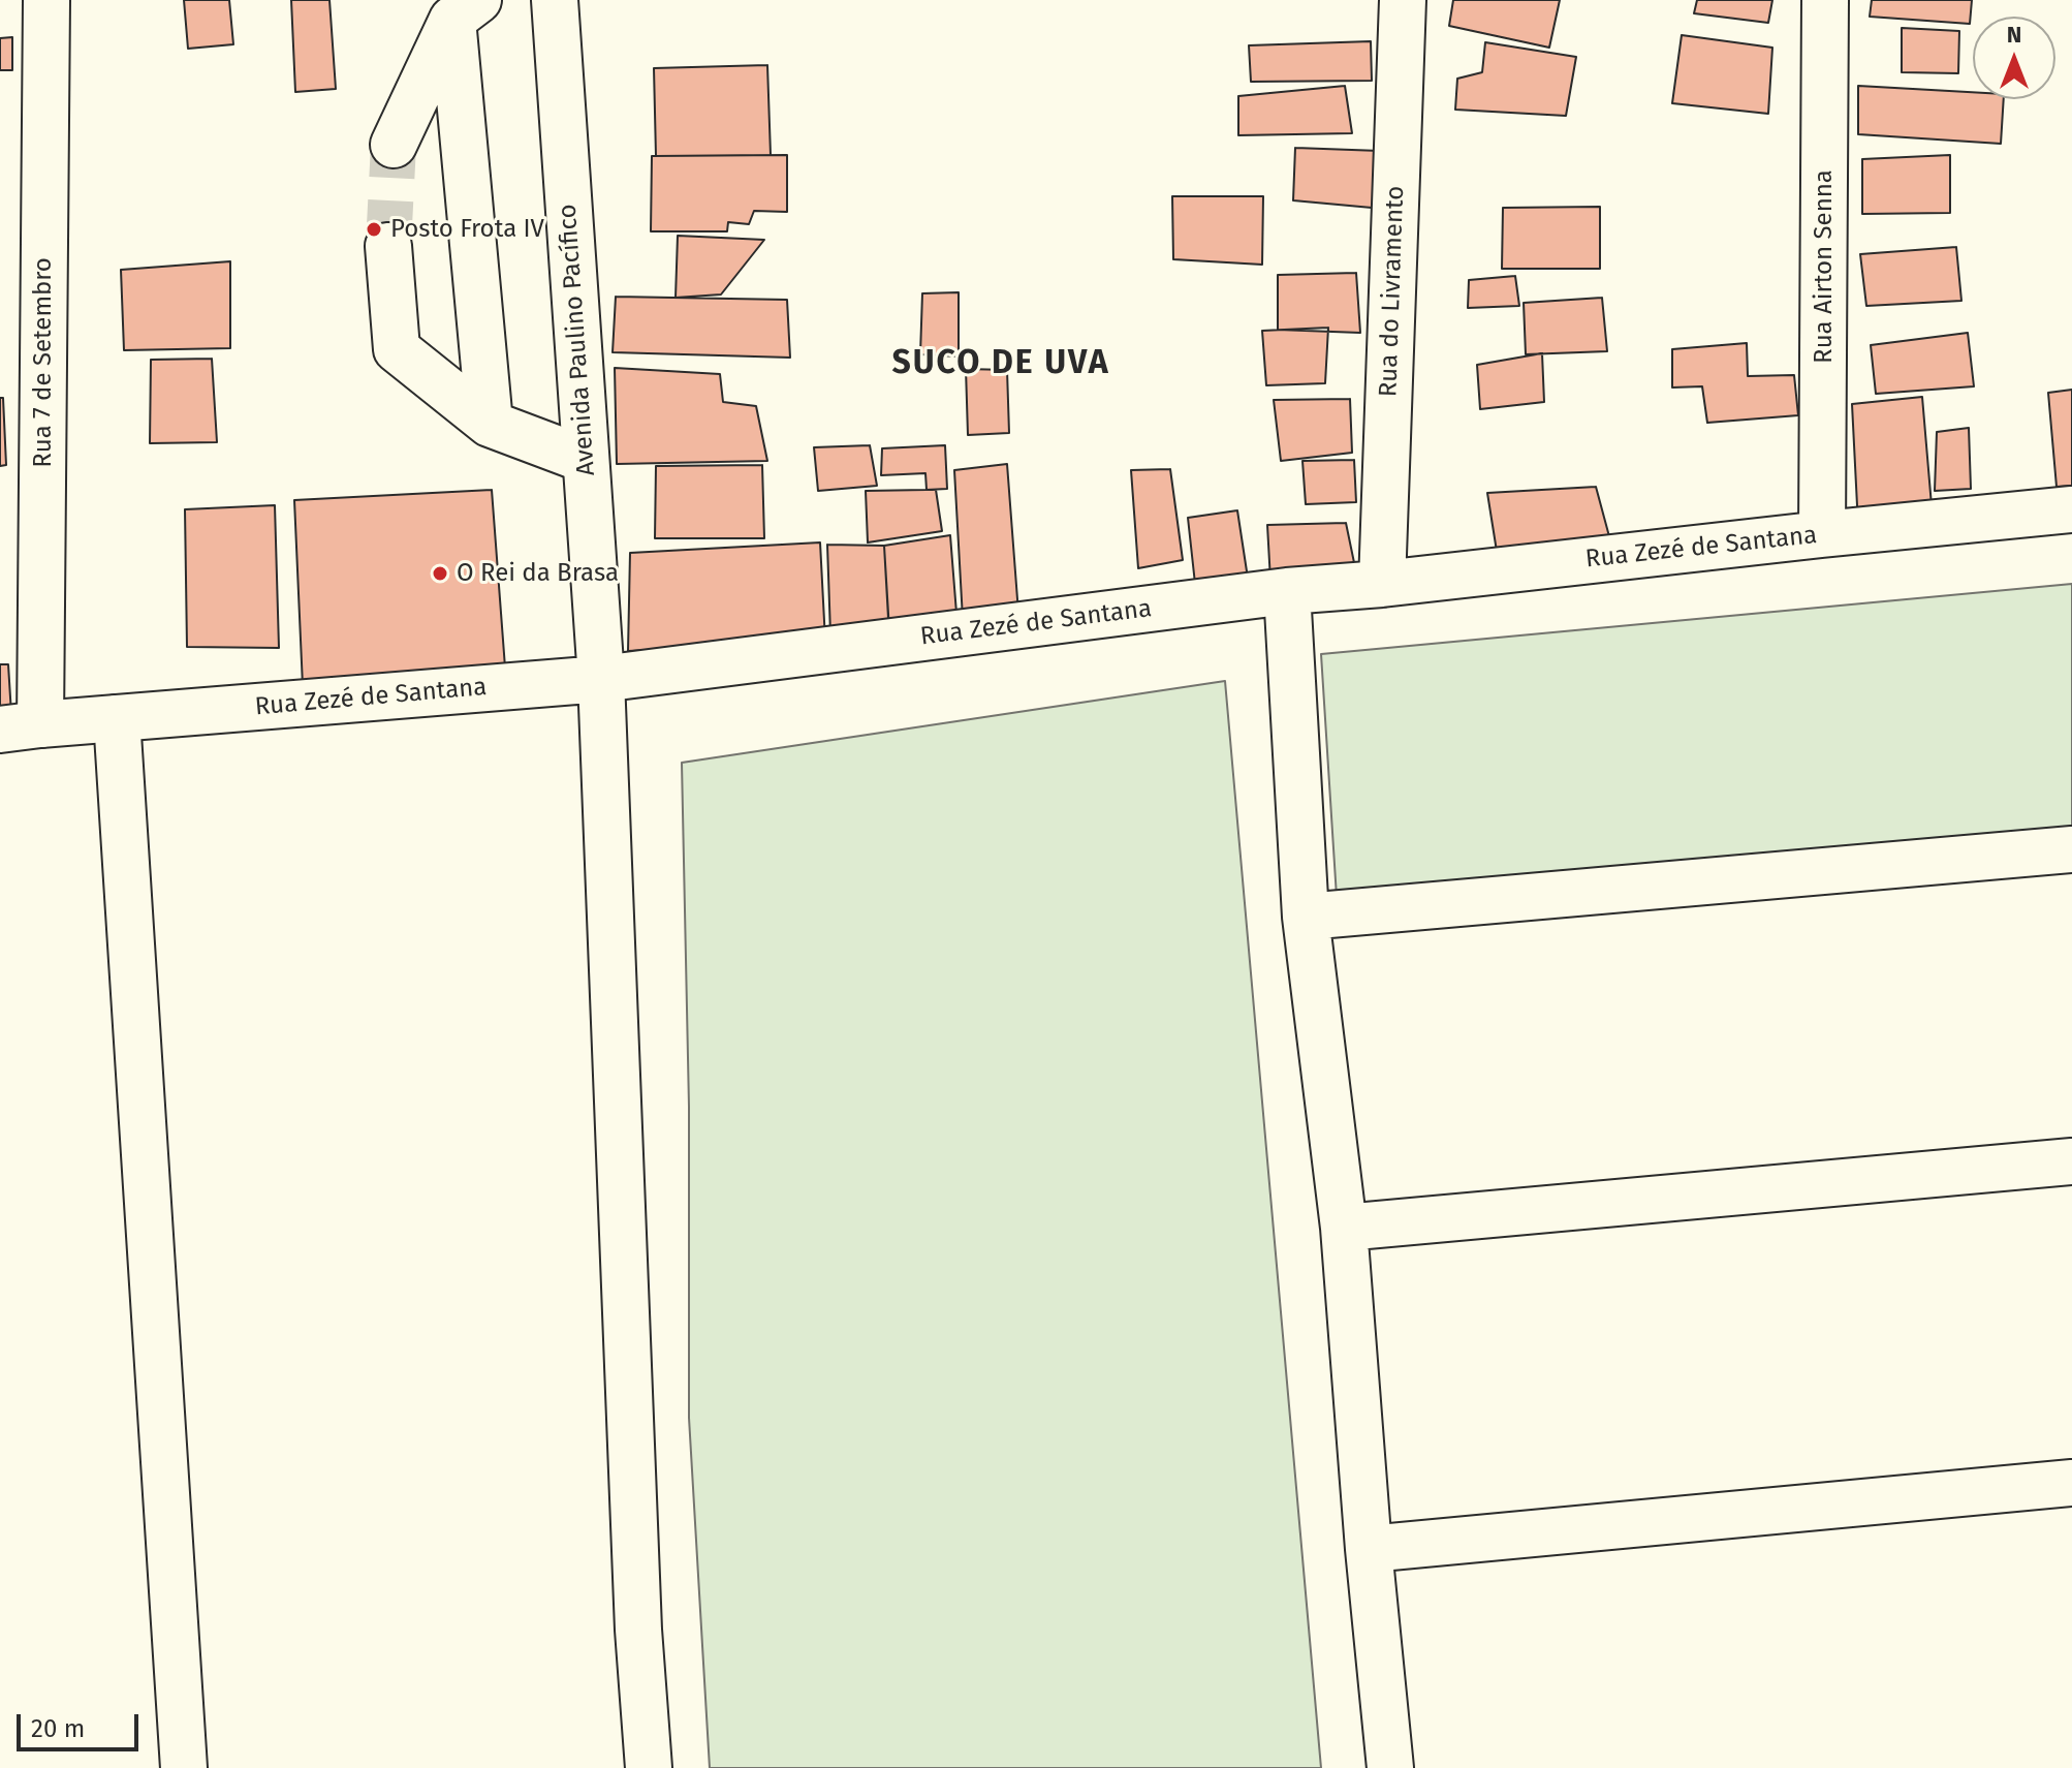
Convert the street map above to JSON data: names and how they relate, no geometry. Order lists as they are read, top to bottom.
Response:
{
  "streets": {
    "street": [
      "Rua Airton Senna",
      "Rua do Livramento",
      "Avenida Paulino Pacífico",
      "Rua 7 de Setembro",
      "Rua Zezé de Santana"
    ]
  },
  "crossings": [
    ["Rua Airton Senna", "Rua Zezé de Santana"],
    ["Rua do Livramento", "Rua Zezé de Santana"],
    ["Avenida Paulino Pacífico", "Rua Zezé de Santana"],
    ["Rua 7 de Setembro", "Rua Zezé de Santana"]
  ],
  "districts": ["SUCO DE UVA"],
  "places": ["Posto Frota IV", "O Rei da Brasa"],
  "scale_bar": "20 m",
  "north": "top"
}
